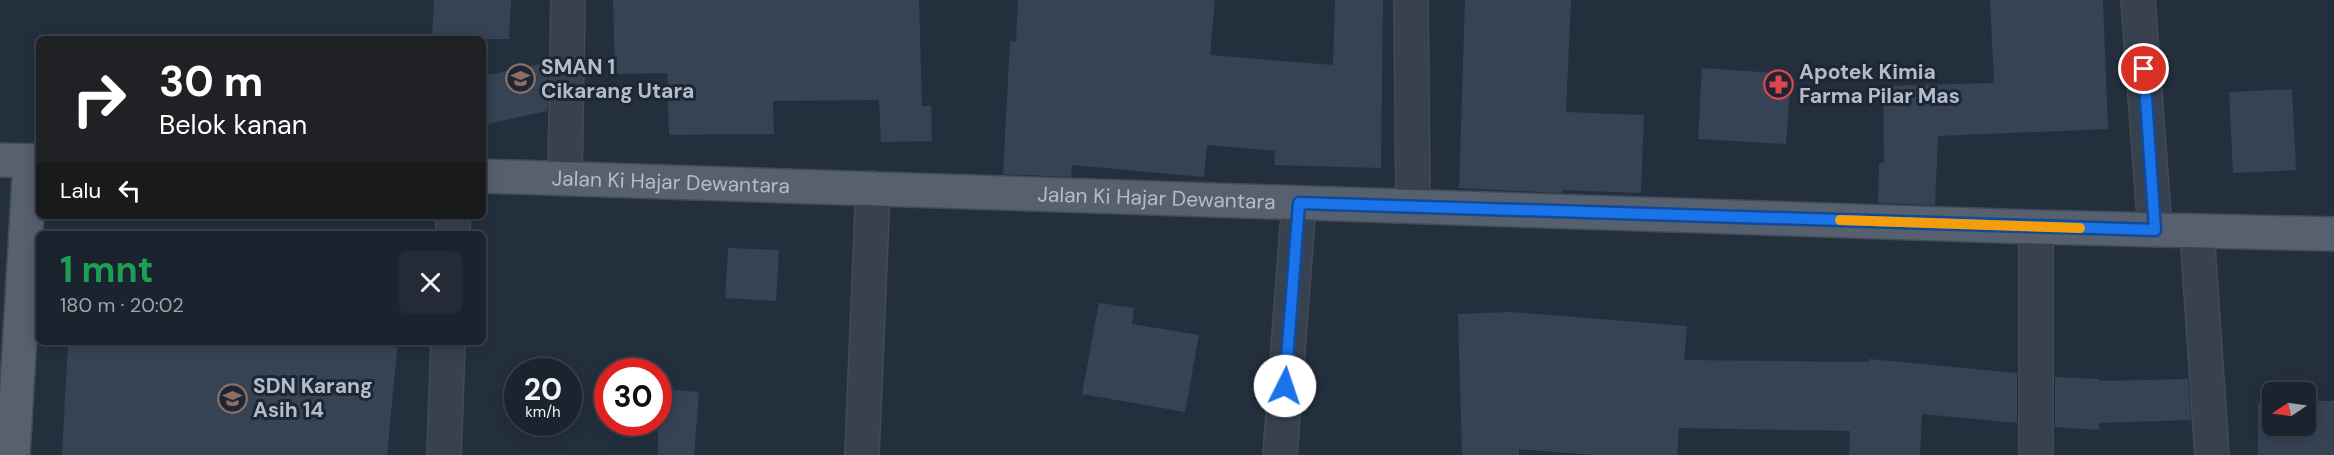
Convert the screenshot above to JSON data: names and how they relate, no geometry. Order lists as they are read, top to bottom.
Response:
{
  "streets": {
    "main road": ["Jalan Ki Hajar Dewantara"]
  },
  "places": {
    "school or university": ["SMAN 1 Cikarang Utara", "SDN Karang Asih 14"],
    "pharmacy": ["Apotek Kimia Farma Pilar Mas"]
  },
  "north": "left",
  "page": {
    "turn": ["30 m", "Belok kanan"],
    "then": "Lalu",
    "heading": ["1 mnt", "180 m · 20:02"],
    "speed": "20 km/h",
    "limit": "30"
  }
}
